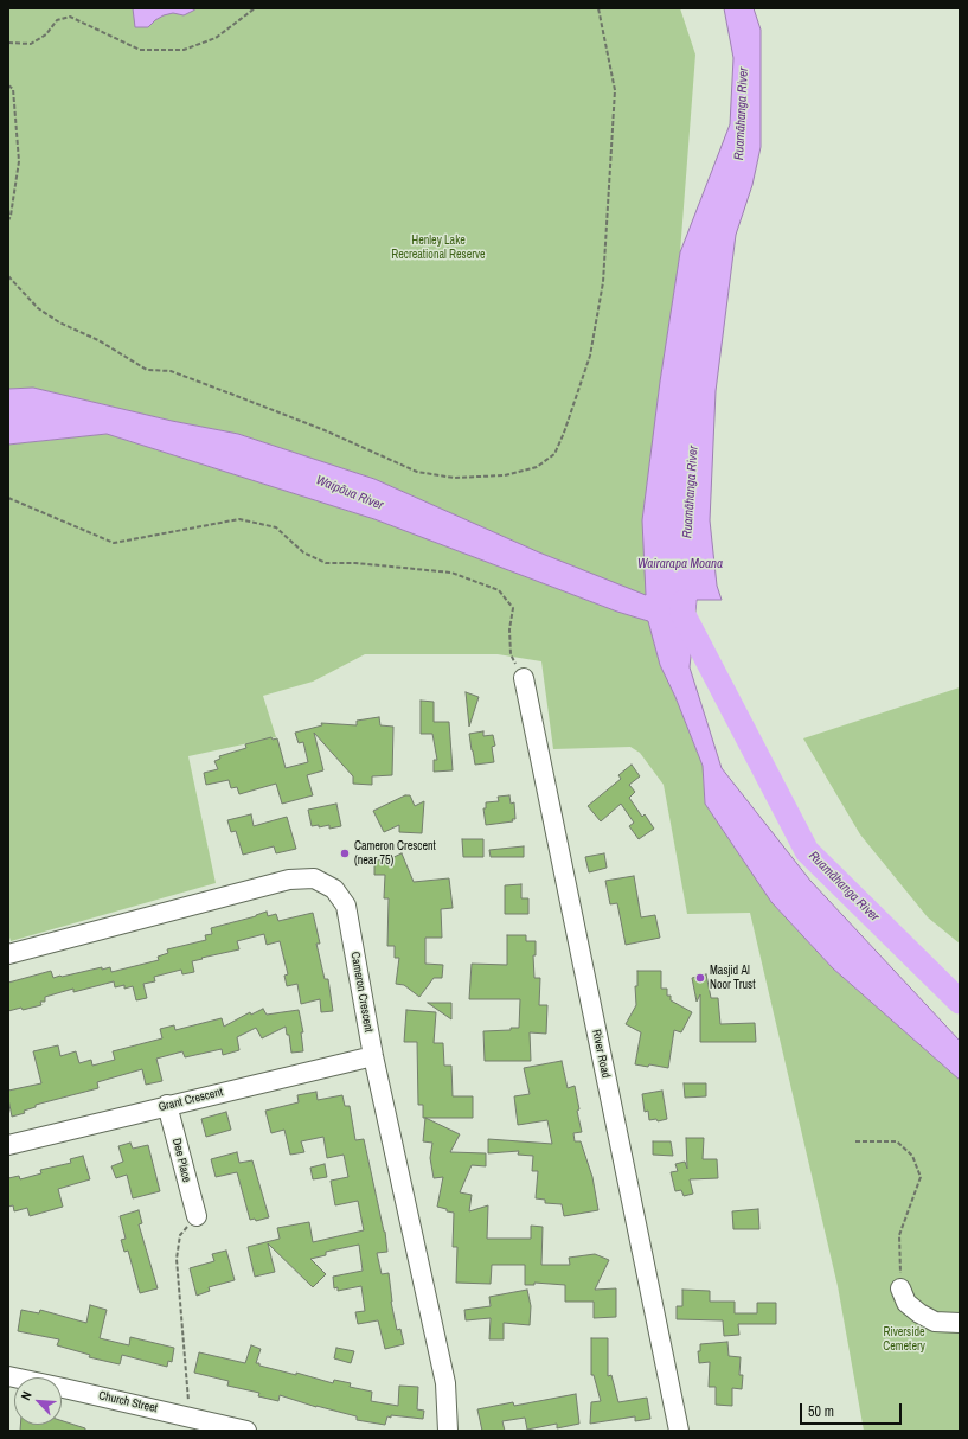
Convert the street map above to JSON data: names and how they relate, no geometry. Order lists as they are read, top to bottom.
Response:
{
  "streets": {
    "street": [
      "Cameron Crescent",
      "River Road",
      "Grant Crescent",
      "Dee Place",
      "Church Street"
    ]
  },
  "crossings": [
    ["Cameron Crescent", "Grant Crescent"],
    ["Grant Crescent", "Dee Place"]
  ],
  "water": ["Ruamāhanga River", "Waipōua River", "Wairarapa Moana"],
  "parks": ["Henley Lake Recreational Reserve", "Riverside Cemetery"],
  "places": ["Cameron Crescent (near 75)", "Masjid Al Noor Trust"],
  "scale_bar": "50 m",
  "north": "top left"
}
